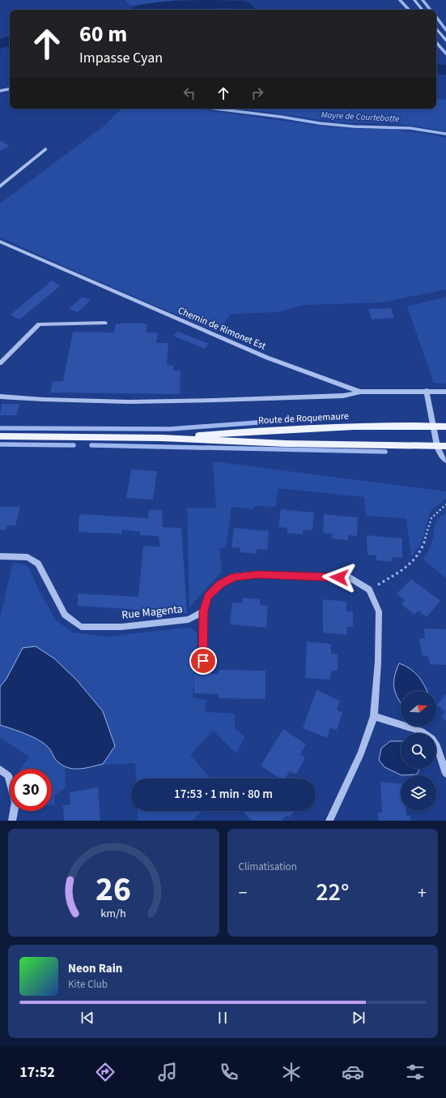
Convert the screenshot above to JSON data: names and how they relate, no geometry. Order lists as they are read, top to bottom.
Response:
{
  "streets": {
    "main road": ["Route de Roquemaure"],
    "street": ["Chemin de Rimonet Est", "Rue Magenta"]
  },
  "water": ["Mayre de Courtebotte"],
  "north": "right",
  "page": {
    "turn": ["60 m", "Impasse Cyan"],
    "limit": "30",
    "trip": "17:53 · 1 min · 80 m",
    "tile": "Climatisation",
    "heat": ["−", "22°", "+"],
    "song": ["Neon Rain", "Kite Club"],
    "tabs": "17:52",
    "gauge": ["26", "km/h"]
  }
}
